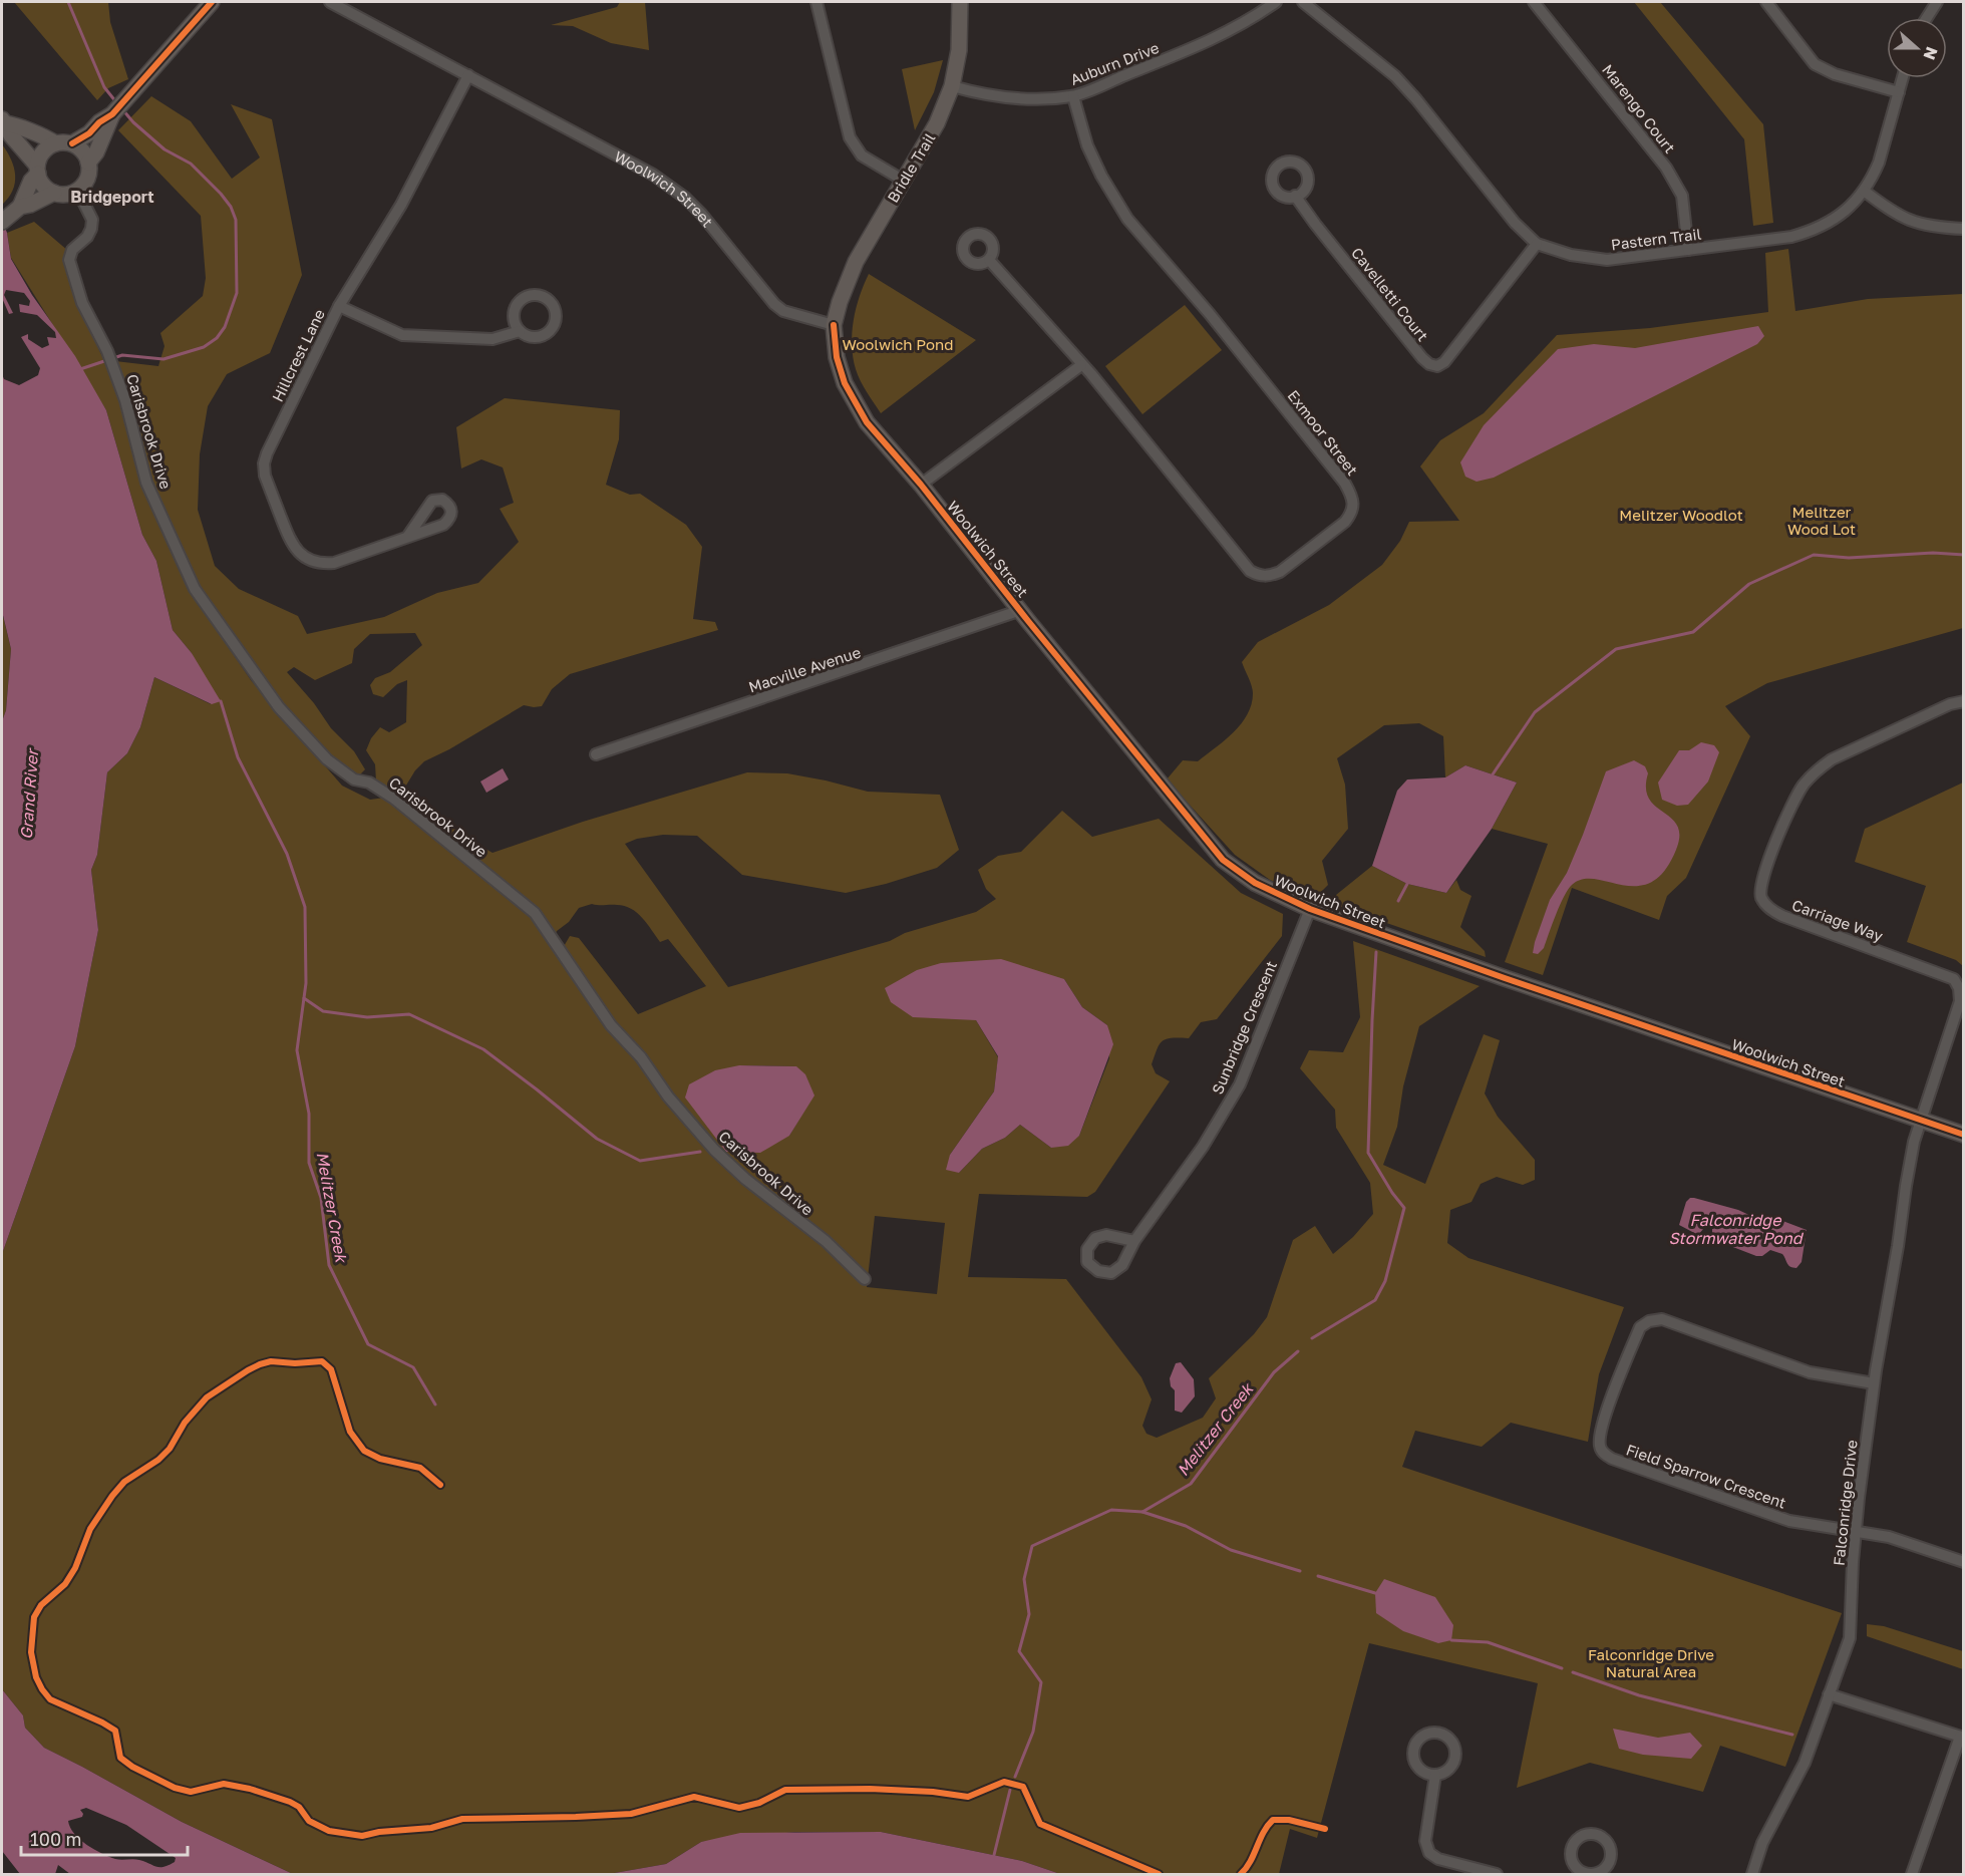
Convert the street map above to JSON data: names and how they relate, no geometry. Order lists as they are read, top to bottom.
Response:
{
  "streets": {
    "street": [
      "Auburn Drive",
      "Marengo Court",
      "Bridle Trail",
      "Woolwich Street",
      "Pastern Trail",
      "Cavelletti Court",
      "Hillcrest Lane",
      "Carisbrook Drive",
      "Exmoor Street",
      "Macville Avenue",
      "Carriage Way",
      "Sunbridge Crescent",
      "Field Sparrow Crescent",
      "Falconridge Drive"
    ]
  },
  "crossings": [
    ["Auburn Drive", "Bridle Trail"],
    ["Auburn Drive", "Exmoor Street"],
    ["Marengo Court", "Pastern Trail"],
    ["Bridle Trail", "Woolwich Street"],
    ["Woolwich Street", "Hillcrest Lane"],
    ["Woolwich Street", "Macville Avenue"],
    ["Woolwich Street", "Carriage Way"],
    ["Woolwich Street", "Sunbridge Crescent"],
    ["Woolwich Street", "Falconridge Drive"],
    ["Pastern Trail", "Cavelletti Court"],
    ["Carriage Way", "Falconridge Drive"],
    ["Field Sparrow Crescent", "Falconridge Drive"]
  ],
  "districts": ["Bridgeport"],
  "water": ["Grand River", "Melitzer Creek", "Falconridge Stormwater Pond"],
  "parks": [
    "Woolwich Pond",
    "Melitzer Wood Lot",
    "Melitzer Woodlot",
    "Falconridge Drive Natural Area"
  ],
  "scale_bar": "100 m",
  "north": "right"
}
